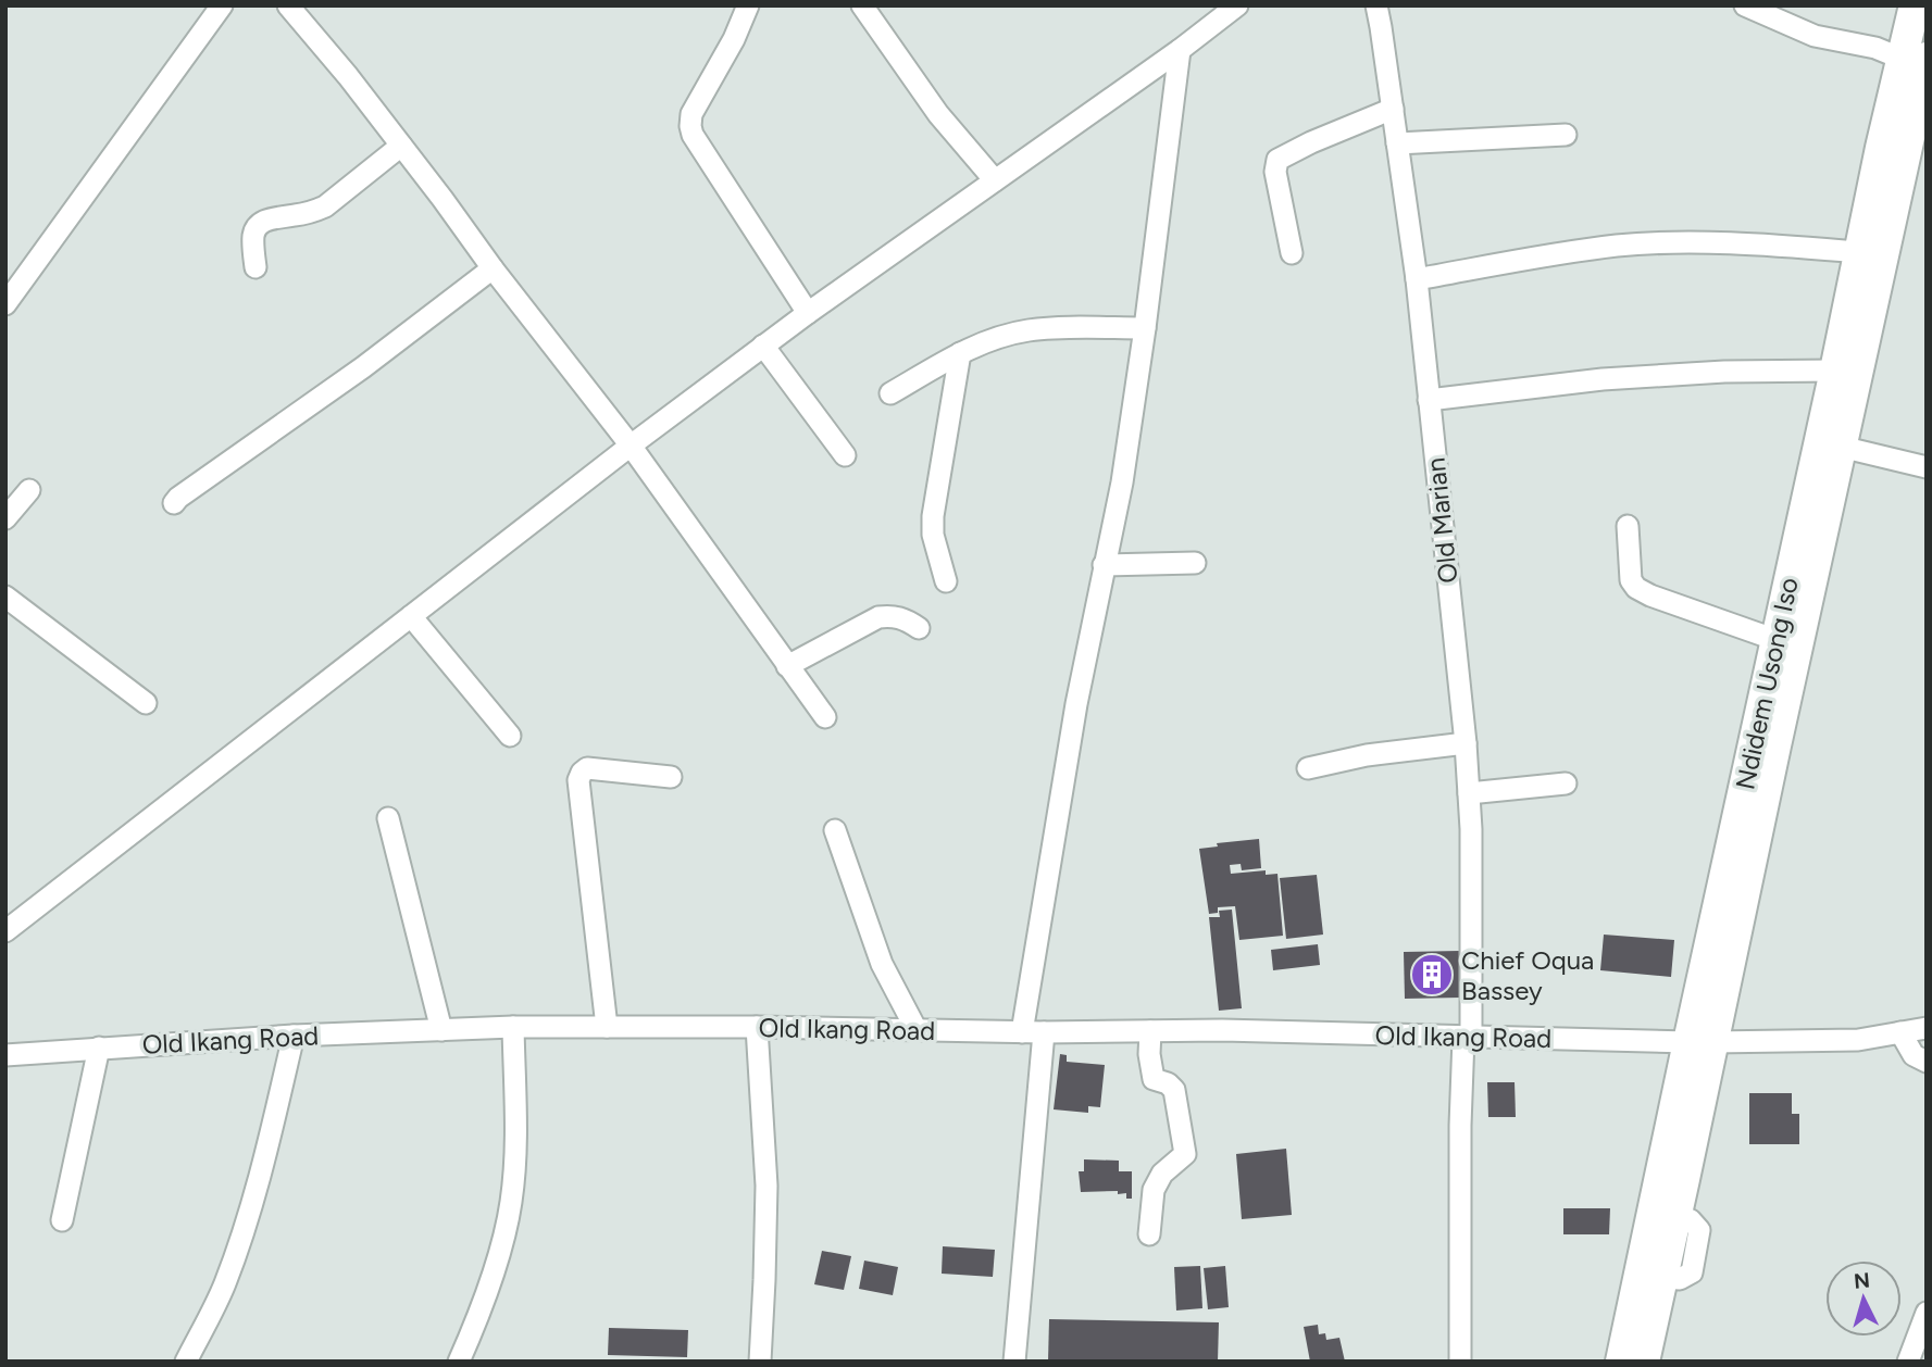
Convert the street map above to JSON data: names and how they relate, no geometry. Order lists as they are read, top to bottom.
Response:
{
  "streets": {
    "highway": ["Ndidem Usong Iso"],
    "street": ["Old Marian", "Old Ikang Road"]
  },
  "crossings": [
    ["Old Marian", "Old Ikang Road"],
    ["Ndidem Usong Iso", "Old Ikang Road"]
  ],
  "places": {
    "building": ["Chief Oqua Bassey"]
  },
  "north": "top"
}
